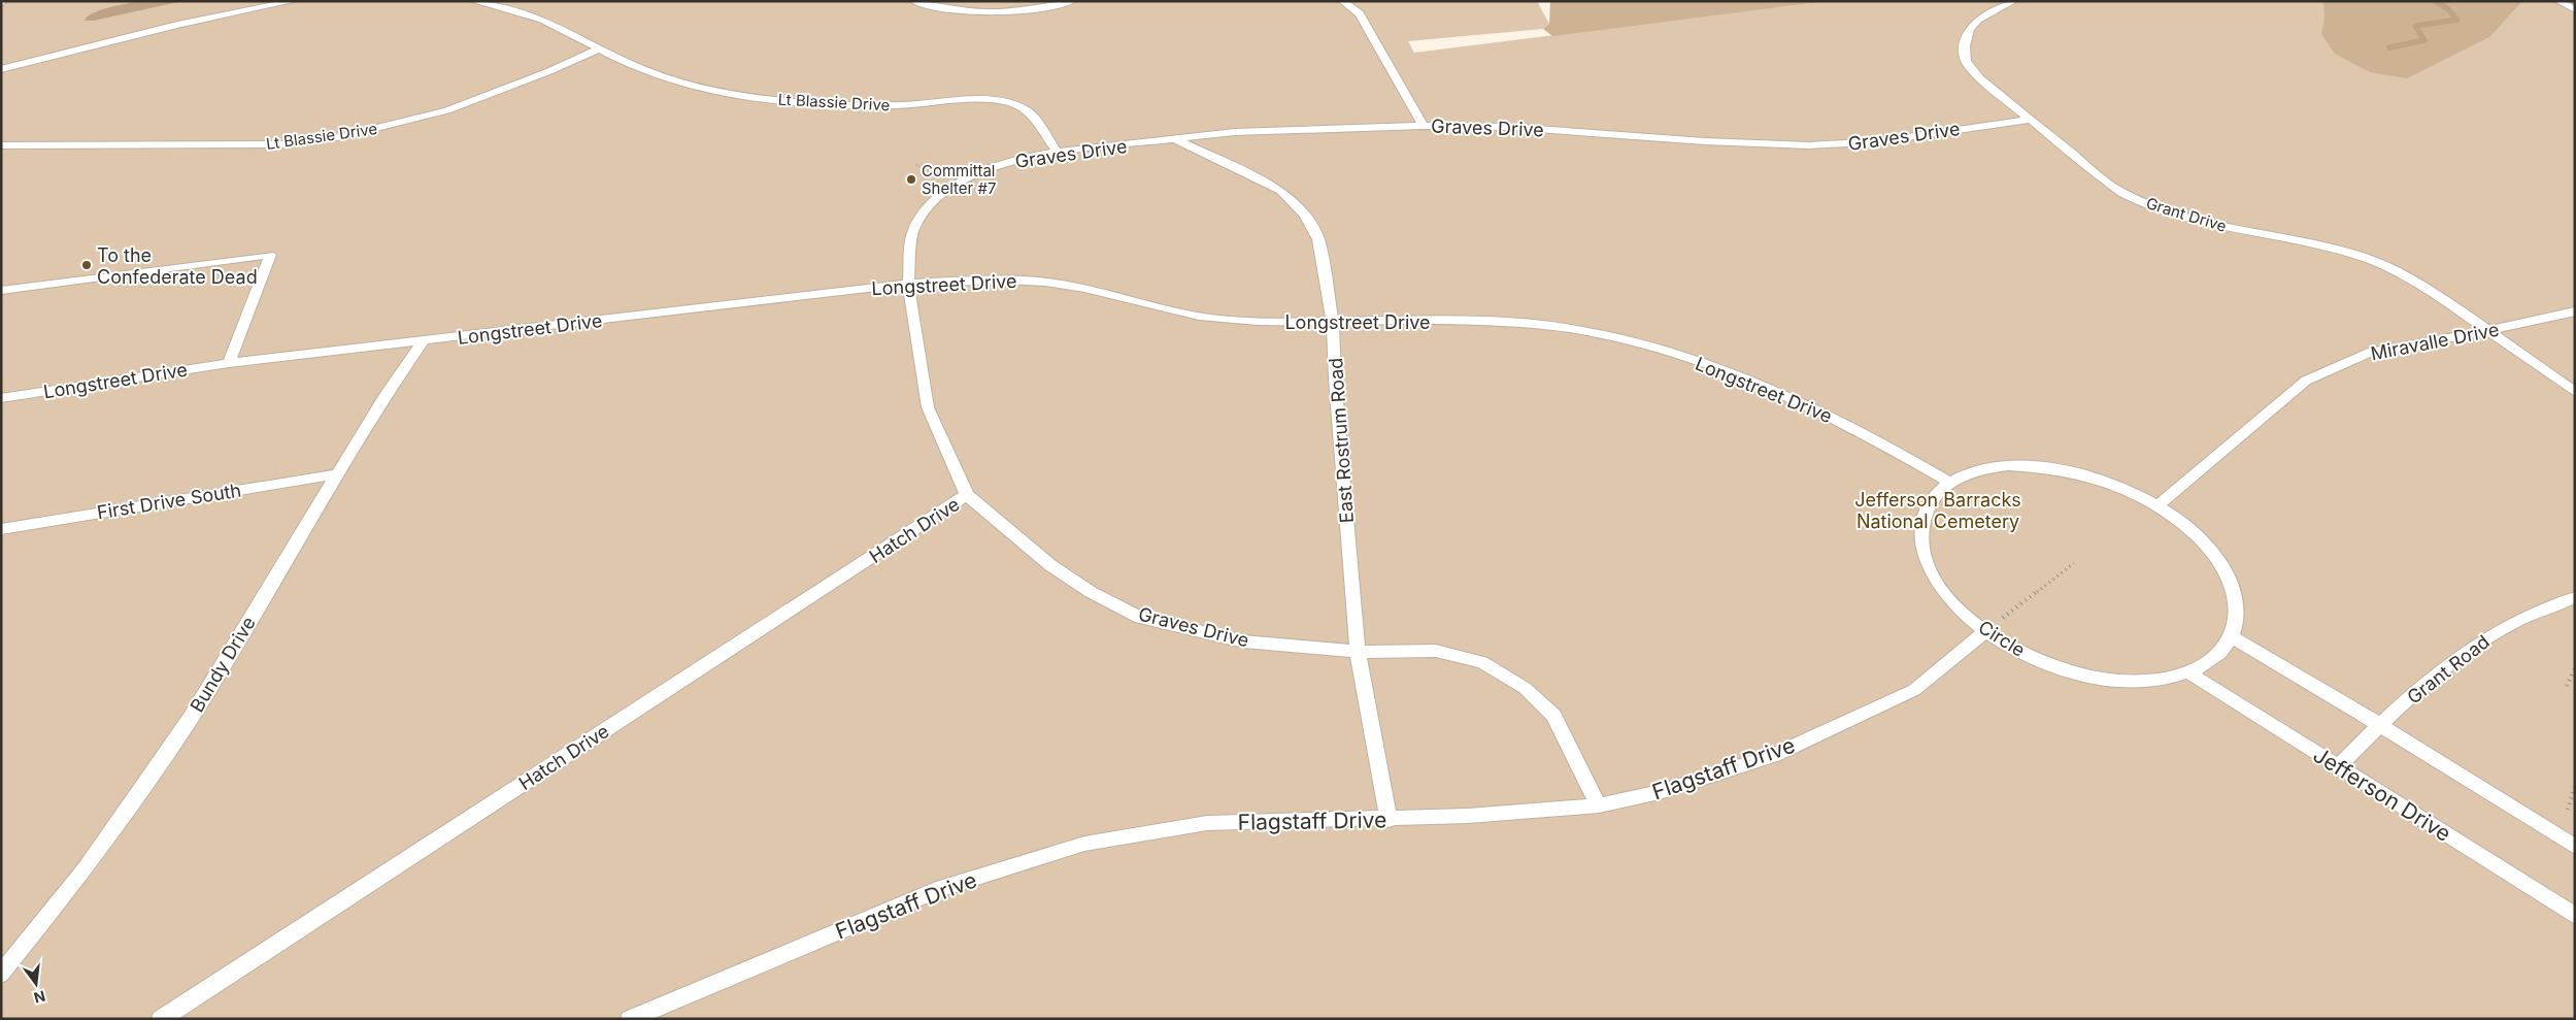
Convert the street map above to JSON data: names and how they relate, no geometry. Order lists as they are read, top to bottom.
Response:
{
  "streets": {
    "lane": [
      "Lt Blassie Drive",
      "Graves Drive",
      "Grant Drive",
      "Longstreet Drive",
      "Miravalle Drive",
      "East Rostrum Road",
      "First Drive South",
      "Hatch Drive",
      "Circle",
      "Bundy Drive",
      "Grant Road",
      "Flagstaff Drive",
      "Jefferson Drive"
    ]
  },
  "crossings": [
    ["Lt Blassie Drive", "Graves Drive"],
    ["Graves Drive", "Grant Drive"],
    ["Graves Drive", "Longstreet Drive"],
    ["Graves Drive", "East Rostrum Road"],
    ["Graves Drive", "Hatch Drive"],
    ["Graves Drive", "Flagstaff Drive"],
    ["Grant Drive", "Miravalle Drive"],
    ["Longstreet Drive", "East Rostrum Road"],
    ["Longstreet Drive", "Circle"],
    ["Longstreet Drive", "Bundy Drive"],
    ["Miravalle Drive", "Circle"],
    ["East Rostrum Road", "Flagstaff Drive"],
    ["First Drive South", "Bundy Drive"],
    ["Circle", "Flagstaff Drive"],
    ["Circle", "Jefferson Drive"],
    ["Grant Road", "Jefferson Drive"]
  ],
  "parks": ["Jefferson Barracks National Cemetery"],
  "places": ["Committal Shelter #7", "To the Confederate Dead"],
  "north": "bottom"
}
